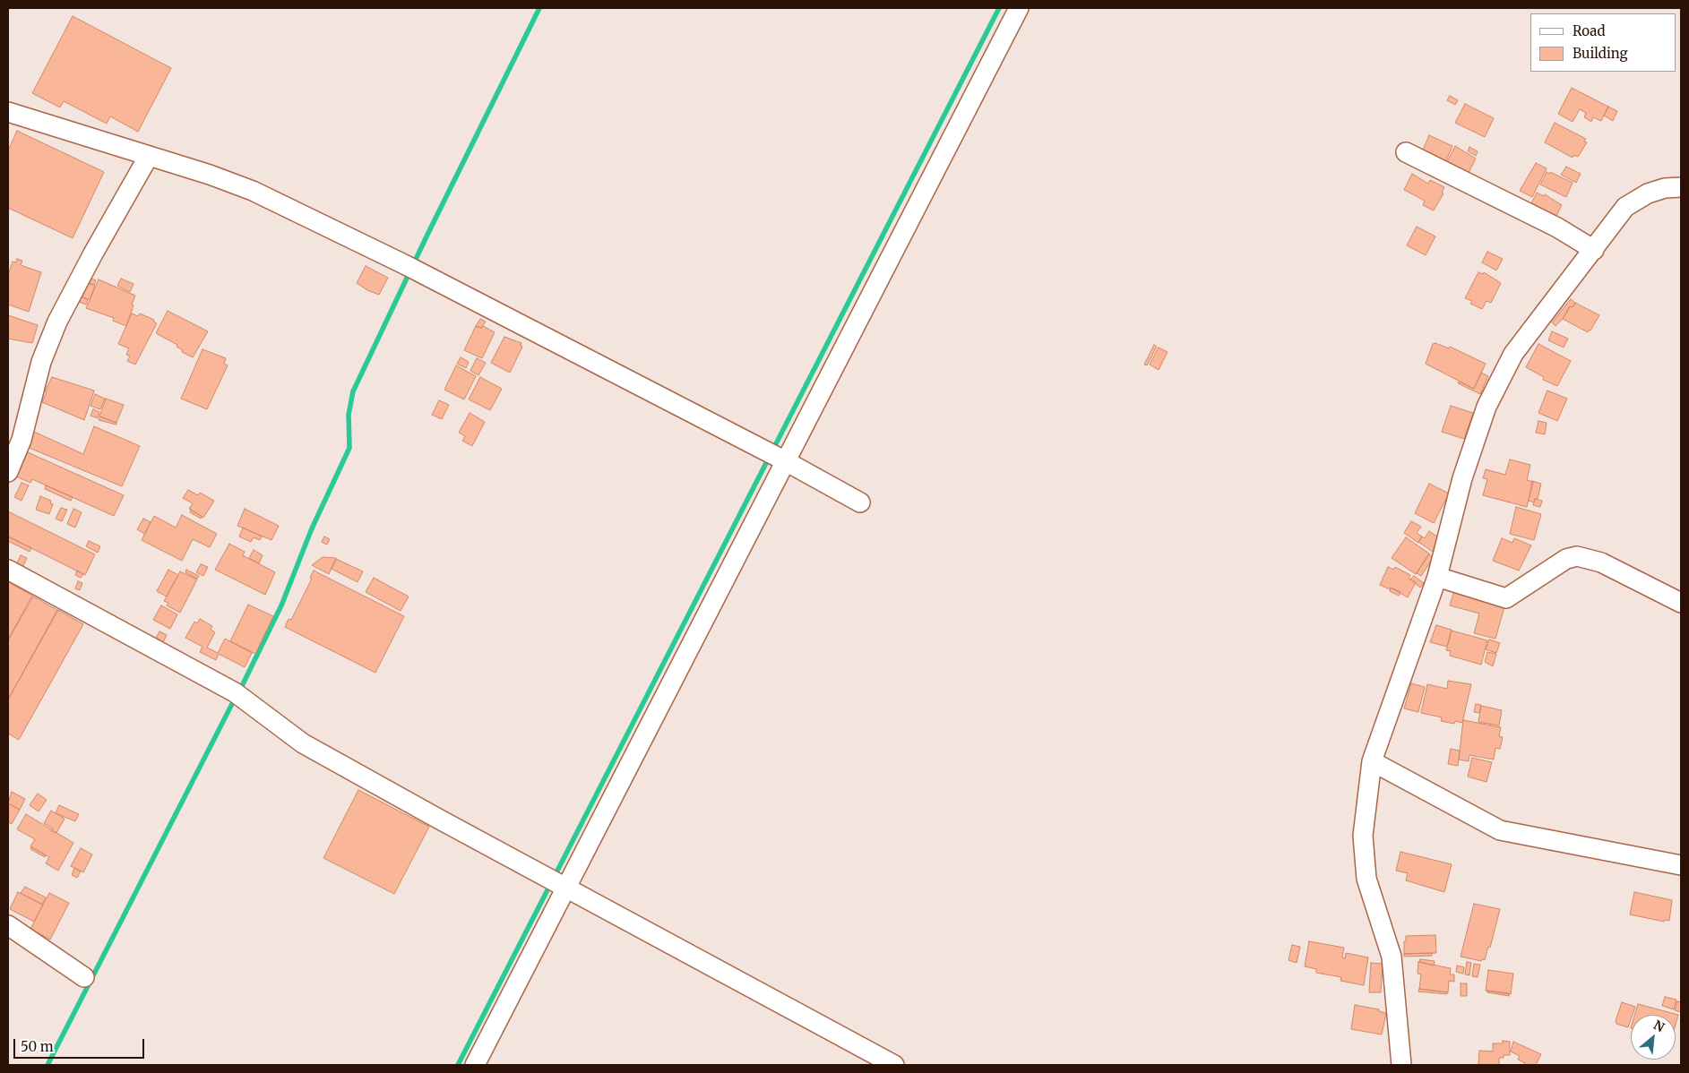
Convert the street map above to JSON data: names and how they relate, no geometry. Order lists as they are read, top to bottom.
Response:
{
  "legend": ["Road", "Building"],
  "scale_bar": "50 m",
  "north": "top right"
}
